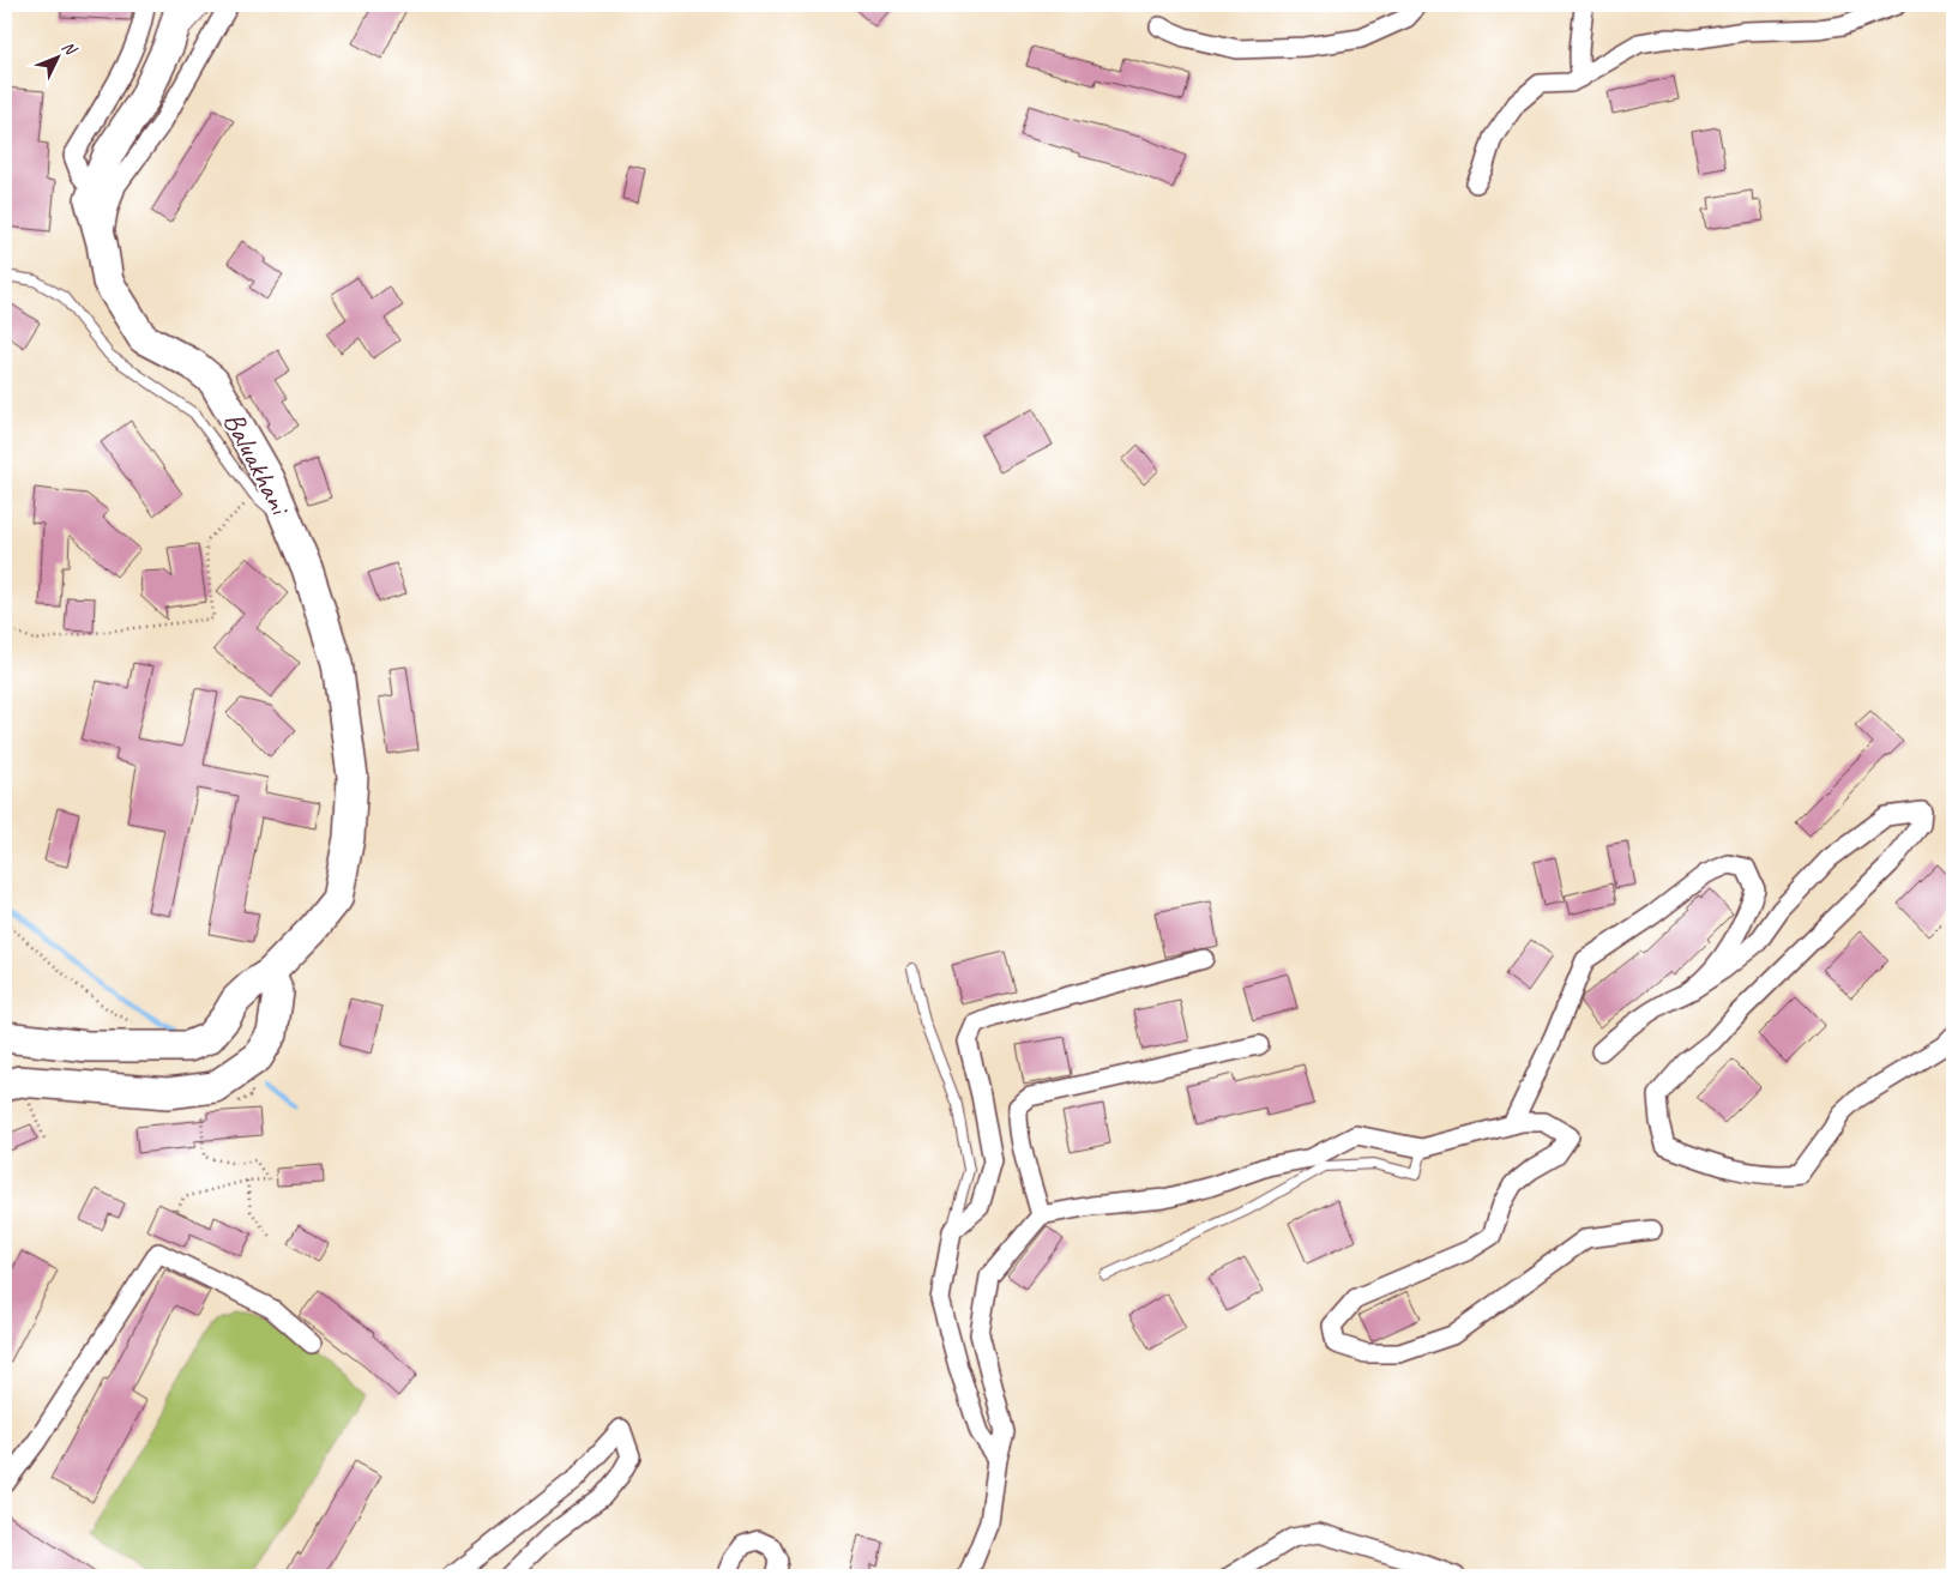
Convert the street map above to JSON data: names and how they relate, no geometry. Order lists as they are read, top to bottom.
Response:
{
  "streets": {
    "main road": ["Baluakhani"]
  },
  "north": "top right"
}
